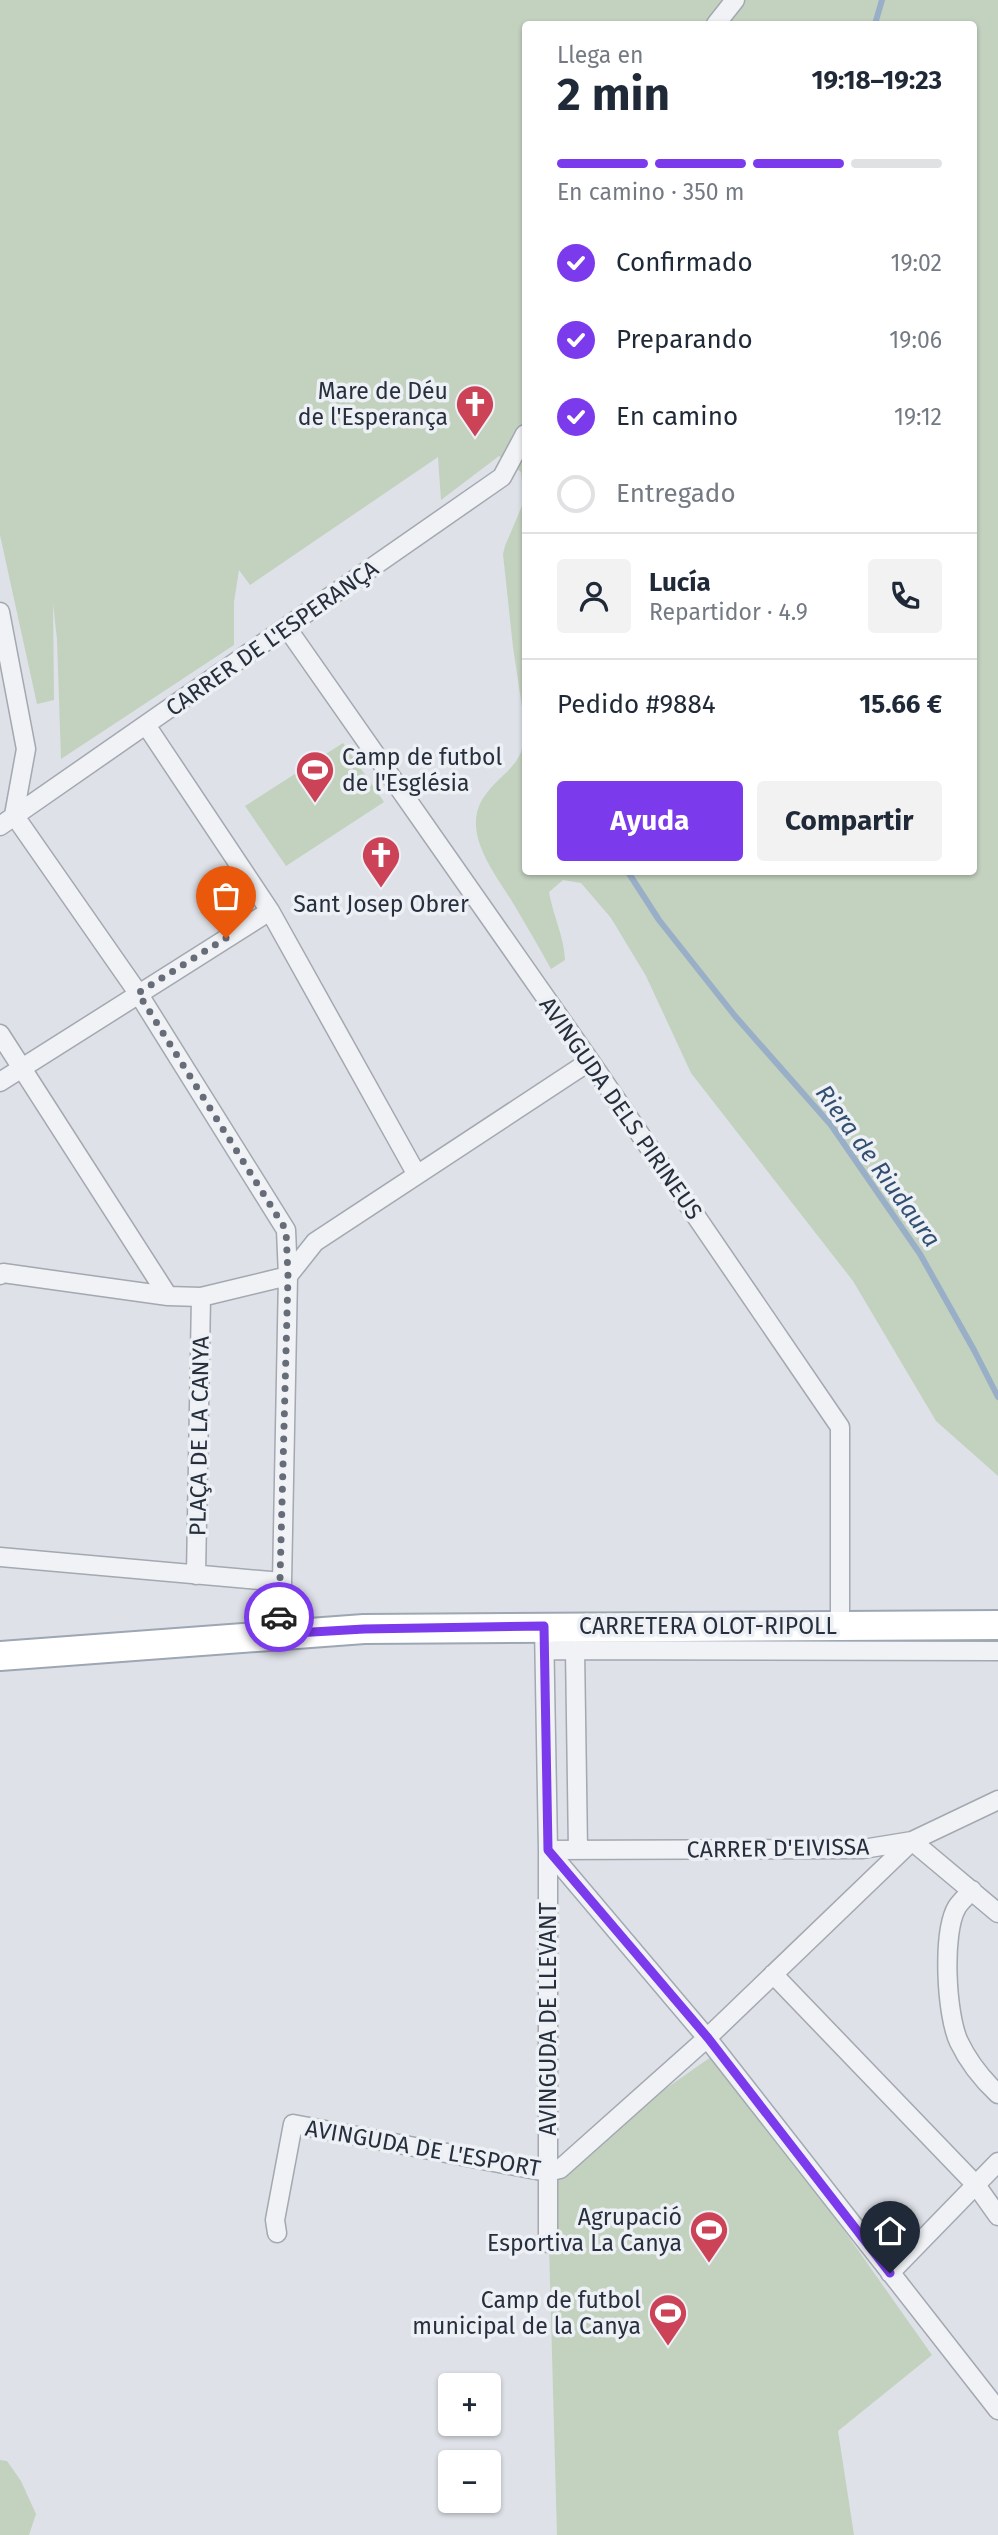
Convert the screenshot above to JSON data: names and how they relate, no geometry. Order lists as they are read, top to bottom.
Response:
{
  "streets": {
    "main road": ["CARRETERA OLOT-RIPOLL"],
    "street": [
      "CARRER DE L'ESPERANÇA",
      "AVINGUDA DELS PIRINEUS",
      "PLAÇA DE LA CANYA",
      "CARRER D'EIVISSA",
      "AVINGUDA DE LLEVANT",
      "AVINGUDA DE L'ESPORT"
    ]
  },
  "crossings": [
    ["CARRER DE L'ESPERANÇA", "AVINGUDA DELS PIRINEUS"],
    ["AVINGUDA DELS PIRINEUS", "CARRETERA OLOT-RIPOLL"],
    ["CARRETERA OLOT-RIPOLL", "AVINGUDA DE LLEVANT"],
    ["CARRER D'EIVISSA", "AVINGUDA DE LLEVANT"],
    ["CARRER D'EIVISSA", "AVINGUDA DE L'ESPORT"],
    ["AVINGUDA DE LLEVANT", "AVINGUDA DE L'ESPORT"]
  ],
  "water": ["Riera de Riudaura"],
  "places": {
    "church": ["Mare de Déu de l'Esperança", "Sant Josep Obrer"],
    "sports": ["Camp de futbol de l'Església", "Agrupació Esportiva La Canya", "Camp de futbol municipal de la Canya"]
  },
  "page": {
    "heading": ["2 min", "Llega en", "19:18–19:23"],
    "panel": [
      "Lucía",
      "Repartidor · 4.9",
      "Pedido #9884",
      "15.66 €"
    ],
    "bar": "En camino · 350 m",
    "list": [
      ["Confirmado", "19:02"],
      ["Preparando", "19:06"],
      ["En camino", "19:12"],
      "Entregado"
    ],
    "buttons": ["Ayuda", "Compartir"],
    "map_buttons": ["+", "−"]
  }
}
